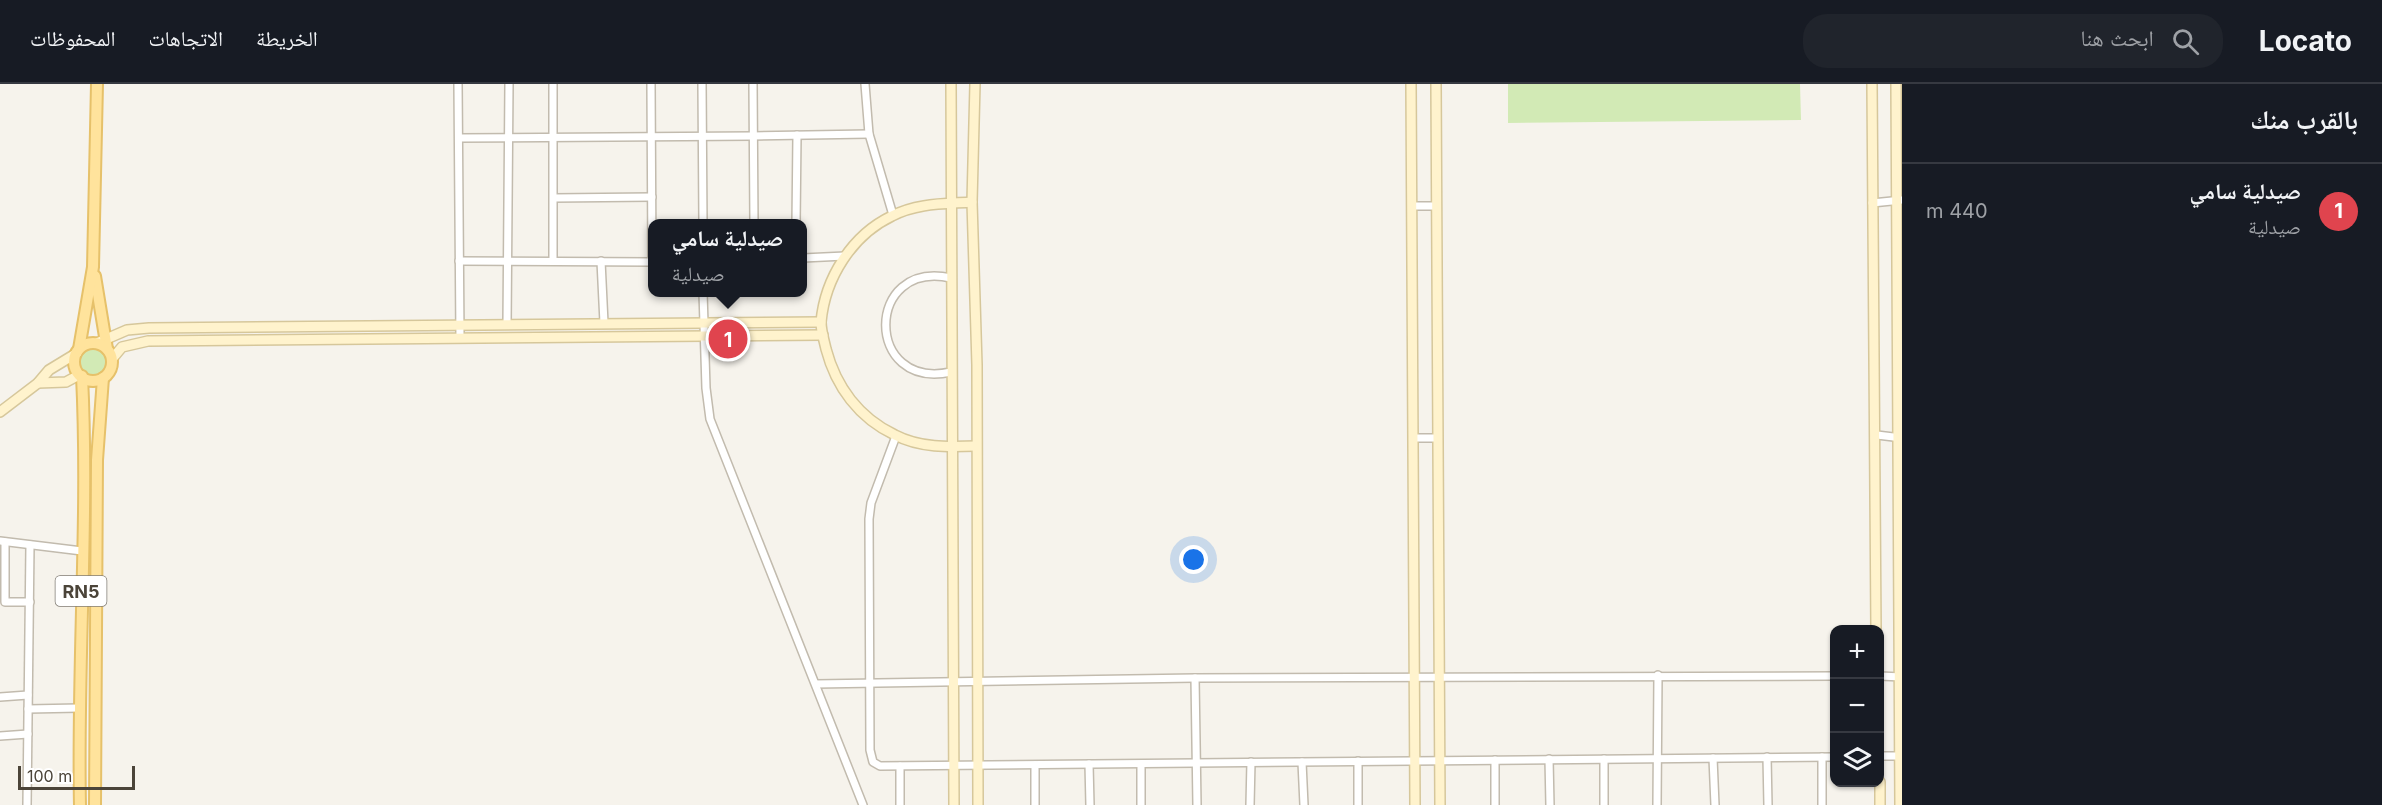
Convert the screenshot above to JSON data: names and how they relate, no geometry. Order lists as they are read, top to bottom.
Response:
{
  "streets": {
    "main road": ["RN5"]
  },
  "scale_bar": "100 m",
  "page": {
    "header": "Locato",
    "search": "ابحث هنا",
    "nav": ["الخريطة", "الاتجاهات", "المحفوظات"],
    "heading": "بالقرب منك",
    "list": [
      {
        "mark": "1",
        "name": "صيدلية سامي",
        "note": "صيدلية",
        "value": "440 m"
      }
    ],
    "popup": ["صيدلية سامي", "صيدلية"],
    "pins": "1",
    "map_buttons": ["+", "−"],
    "scale": "100 m"
  }
}
